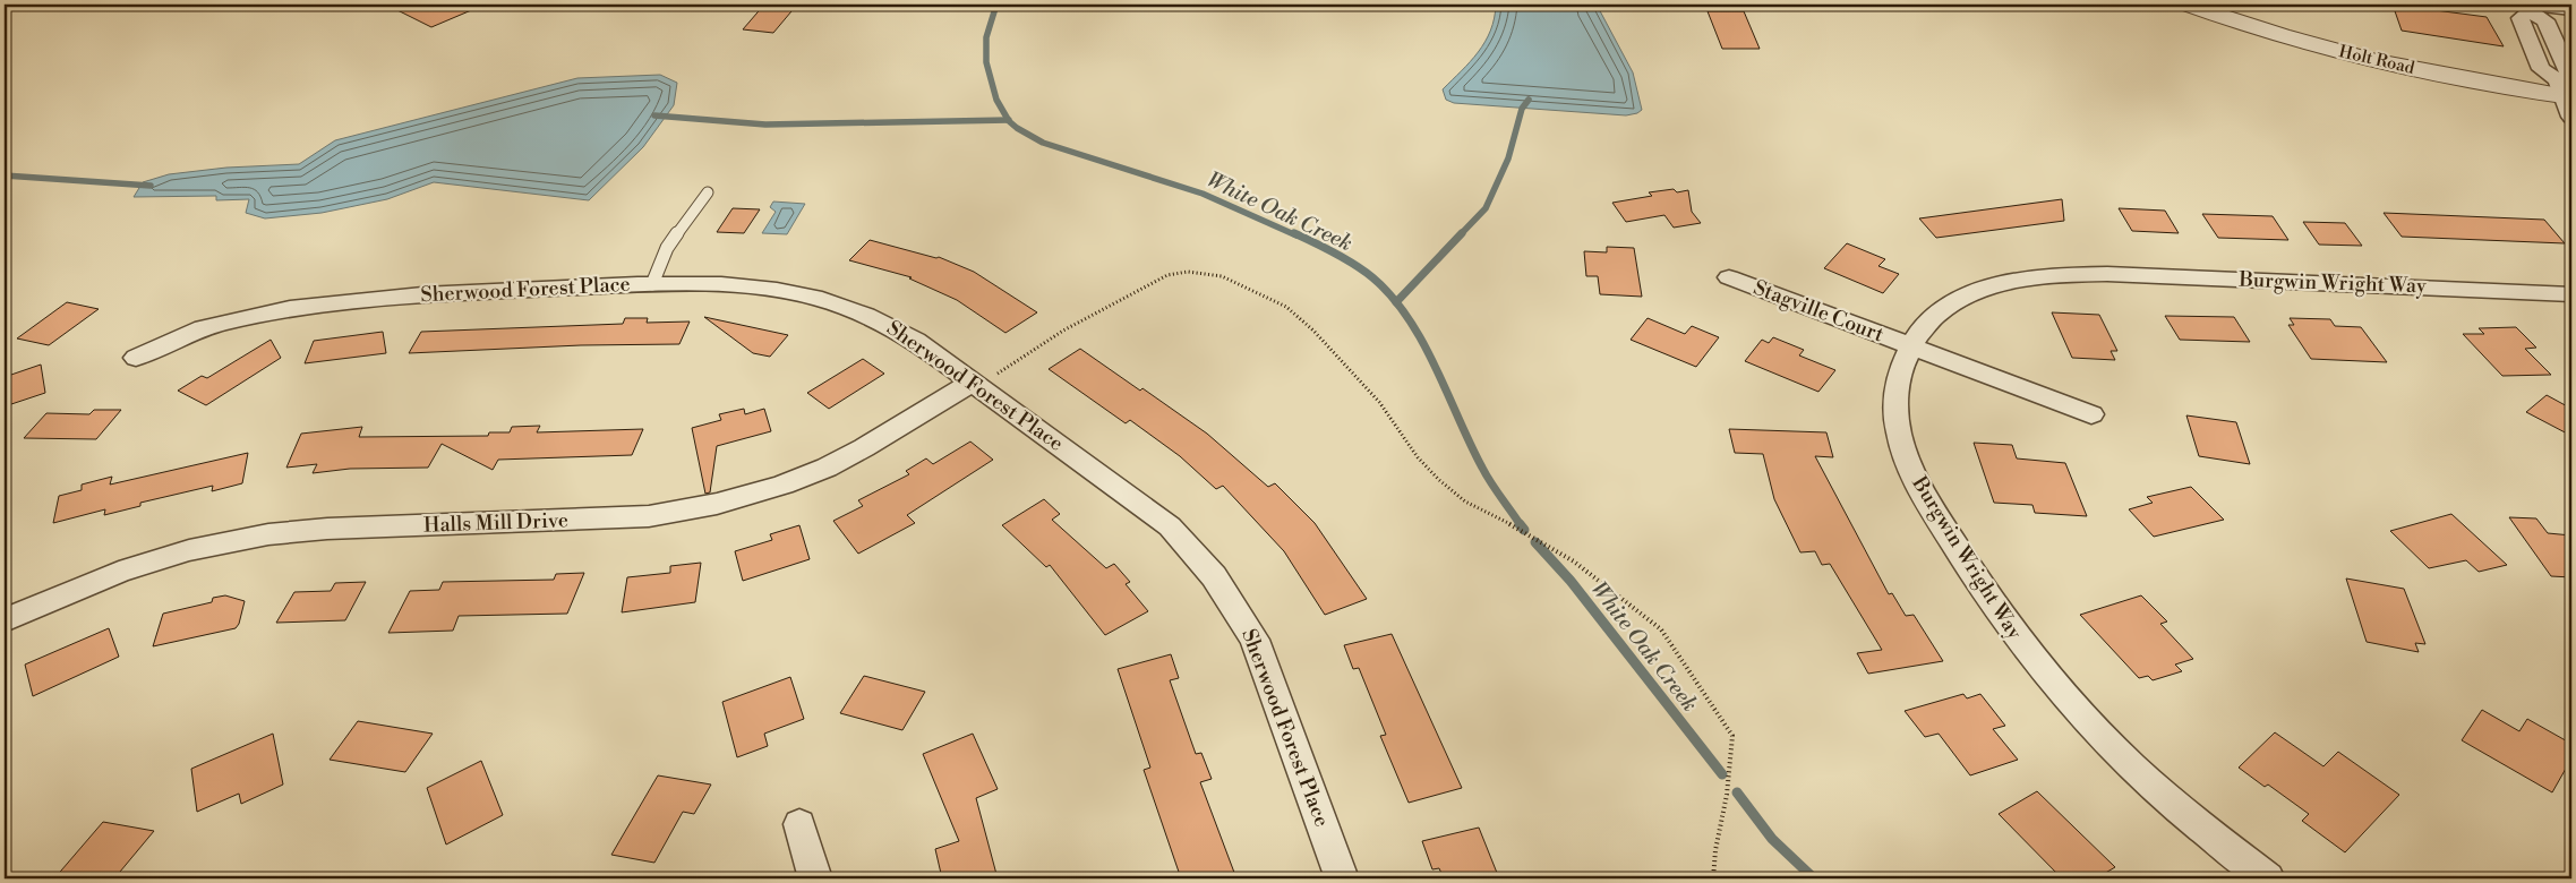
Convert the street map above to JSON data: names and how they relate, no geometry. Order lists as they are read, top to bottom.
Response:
{
  "streets": {
    "street": [
      "Holt Road",
      "Burgwin Wright Way",
      "Sherwood Forest Place",
      "Stagville Court",
      "Halls Mill Drive"
    ]
  },
  "crossings": [
    ["Burgwin Wright Way", "Stagville Court"],
    ["Sherwood Forest Place", "Halls Mill Drive"]
  ],
  "water": ["White Oak Creek"]
}
